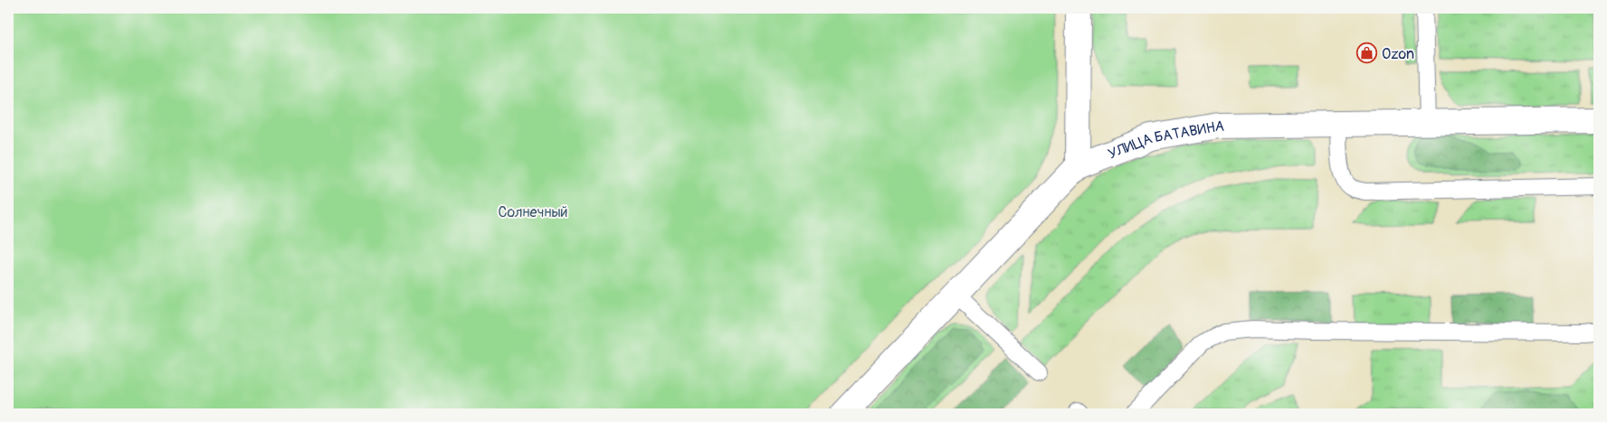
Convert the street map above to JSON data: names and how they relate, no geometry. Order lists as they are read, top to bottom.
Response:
{
  "streets": {
    "street": ["УЛИЦА БАТАВИНА"]
  },
  "parks": ["Солнечный"],
  "places": {
    "shop": ["Ozon"]
  }
}
